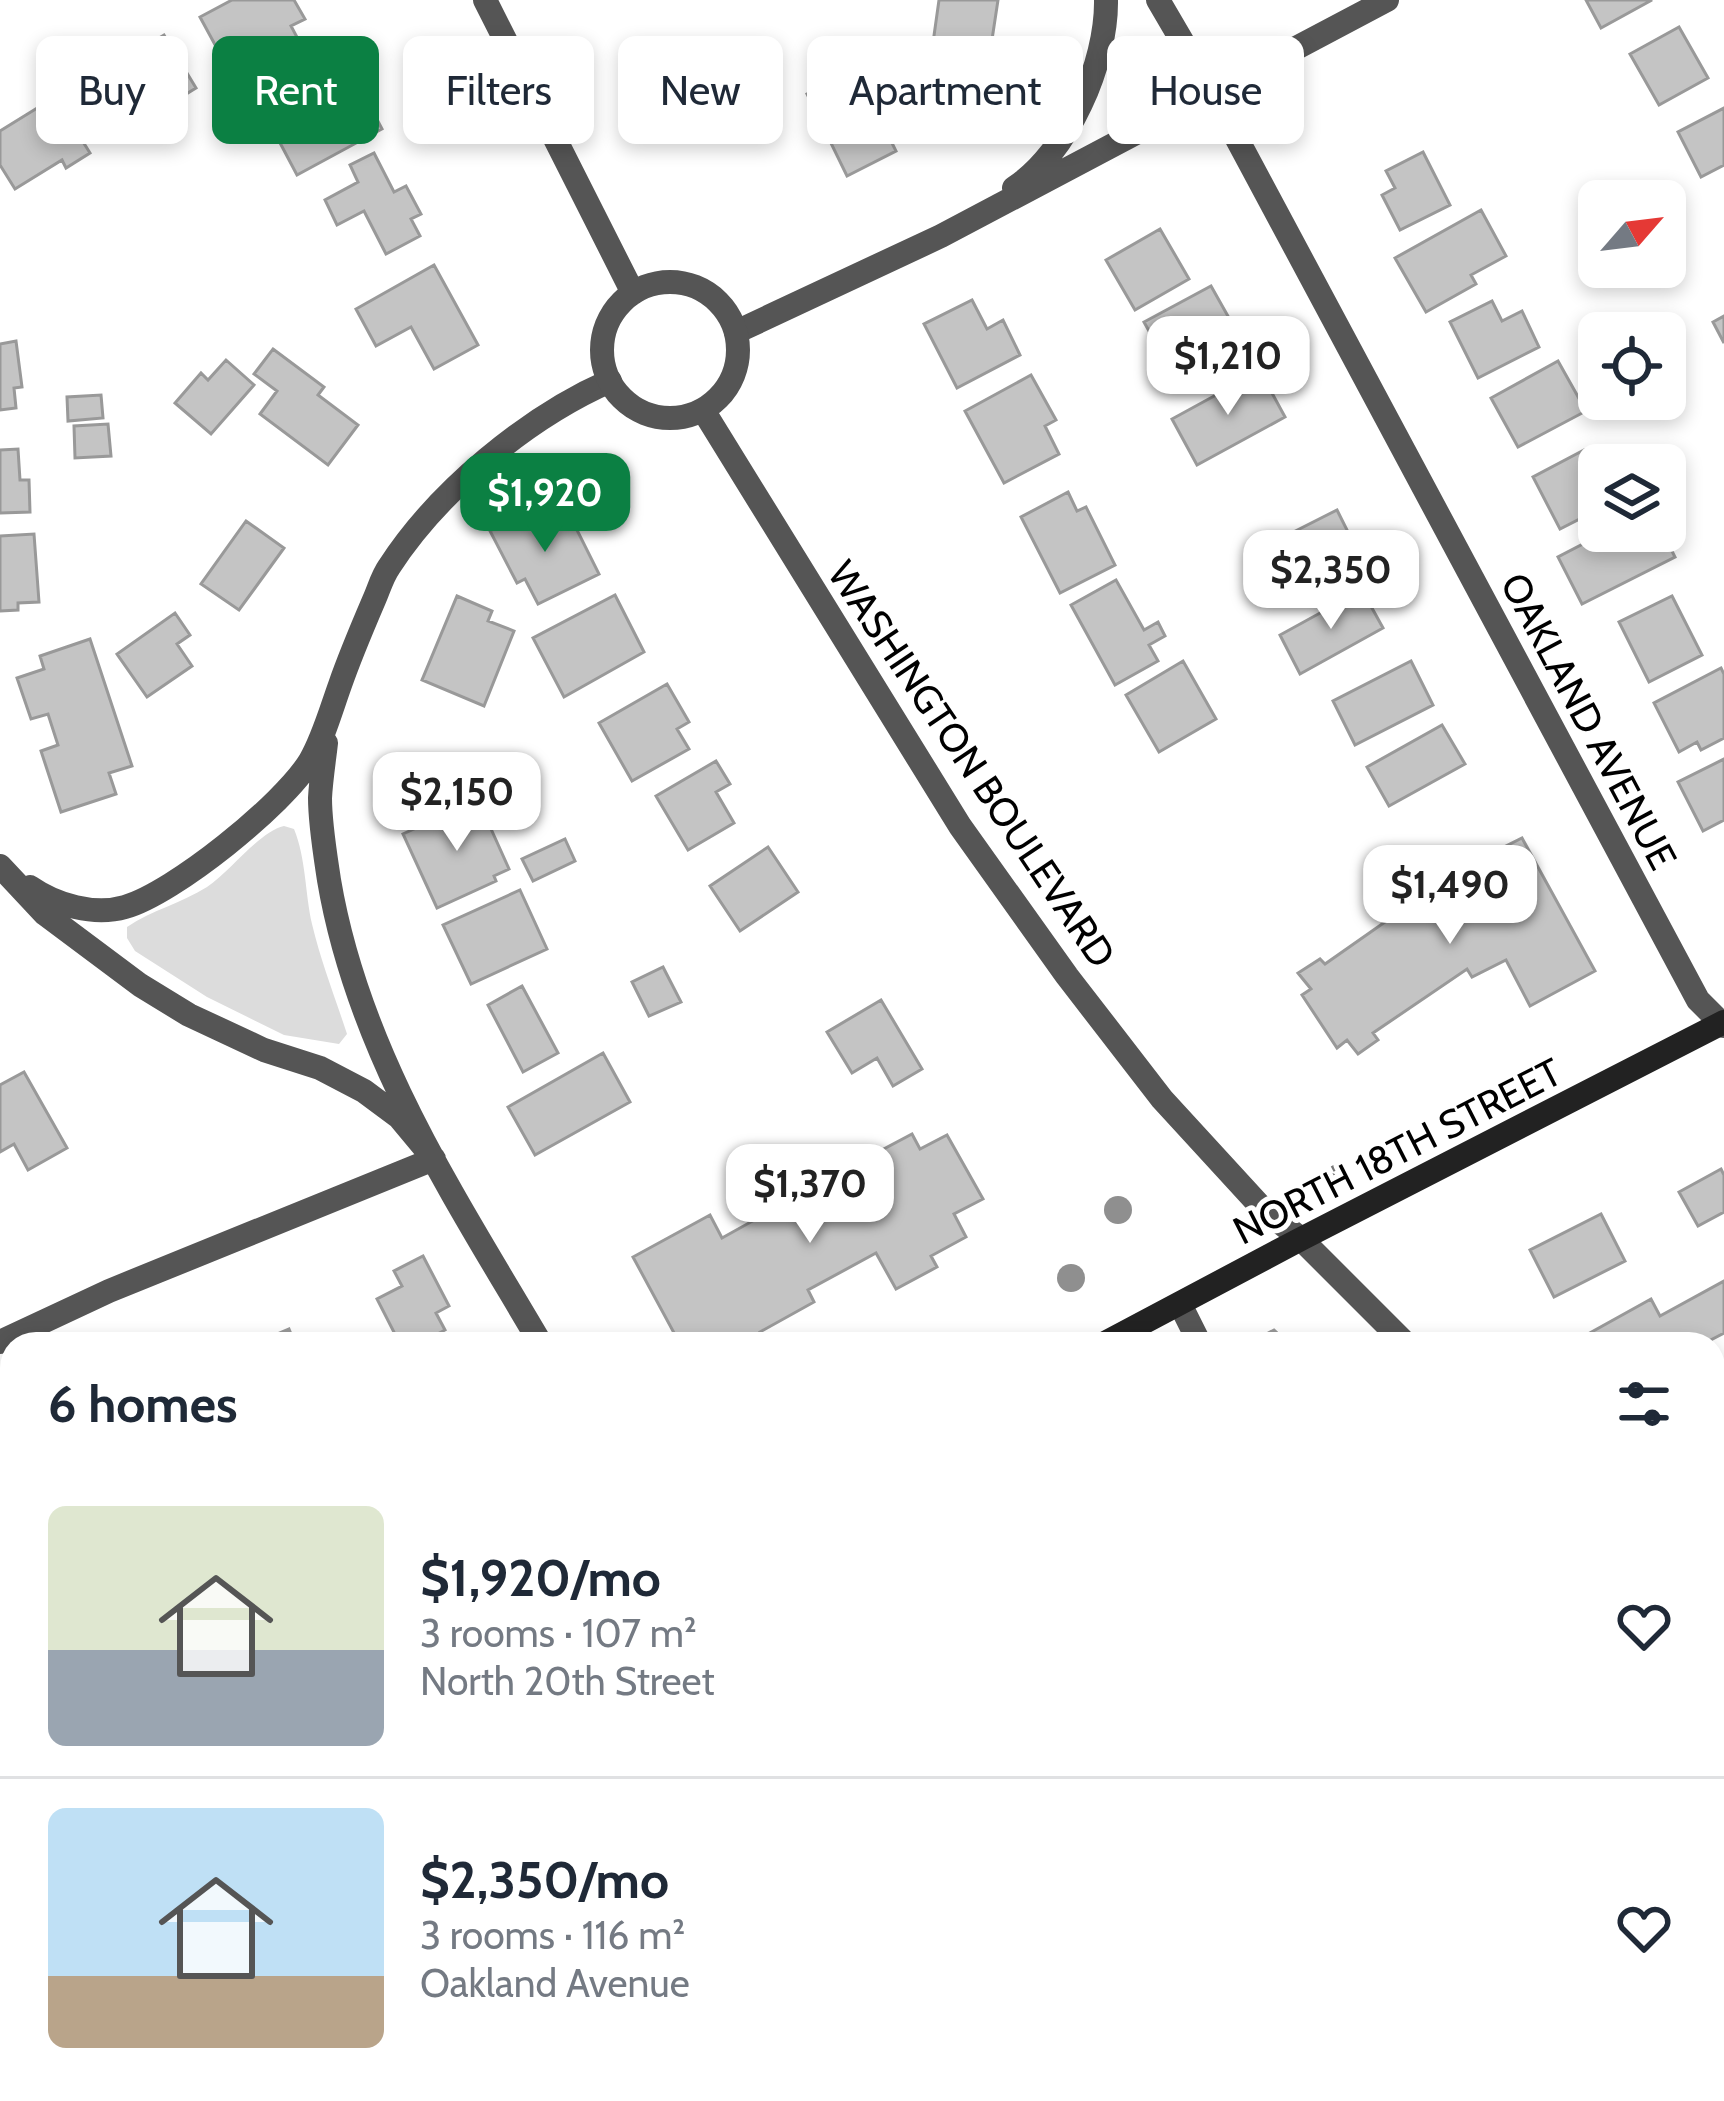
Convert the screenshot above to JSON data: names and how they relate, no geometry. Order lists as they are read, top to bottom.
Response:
{
  "streets": {
    "main road": ["NORTH 18TH STREET"],
    "street": ["OAKLAND AVENUE", "WASHINGTON BOULEVARD"]
  },
  "crossings": [
    ["OAKLAND AVENUE", "NORTH 18TH STREET"],
    ["WASHINGTON BOULEVARD", "NORTH 18TH STREET"]
  ],
  "north": "top right",
  "page": {
    "chip": [
      "Buy",
      "Rent",
      "Filters",
      "New",
      "Apartment",
      "House"
    ],
    "price": [
      "$1,210",
      "$1,920",
      "$2,350",
      "$2,150",
      "$1,490",
      "$1,370"
    ],
    "heading": "6 homes",
    "list": [
      {
        "name": "$1,920/mo",
        "note": "3 rooms · 107 m² · North 20th Street"
      },
      {
        "name": "$2,350/mo",
        "note": "3 rooms · 116 m² · Oakland Avenue"
      }
    ]
  }
}
